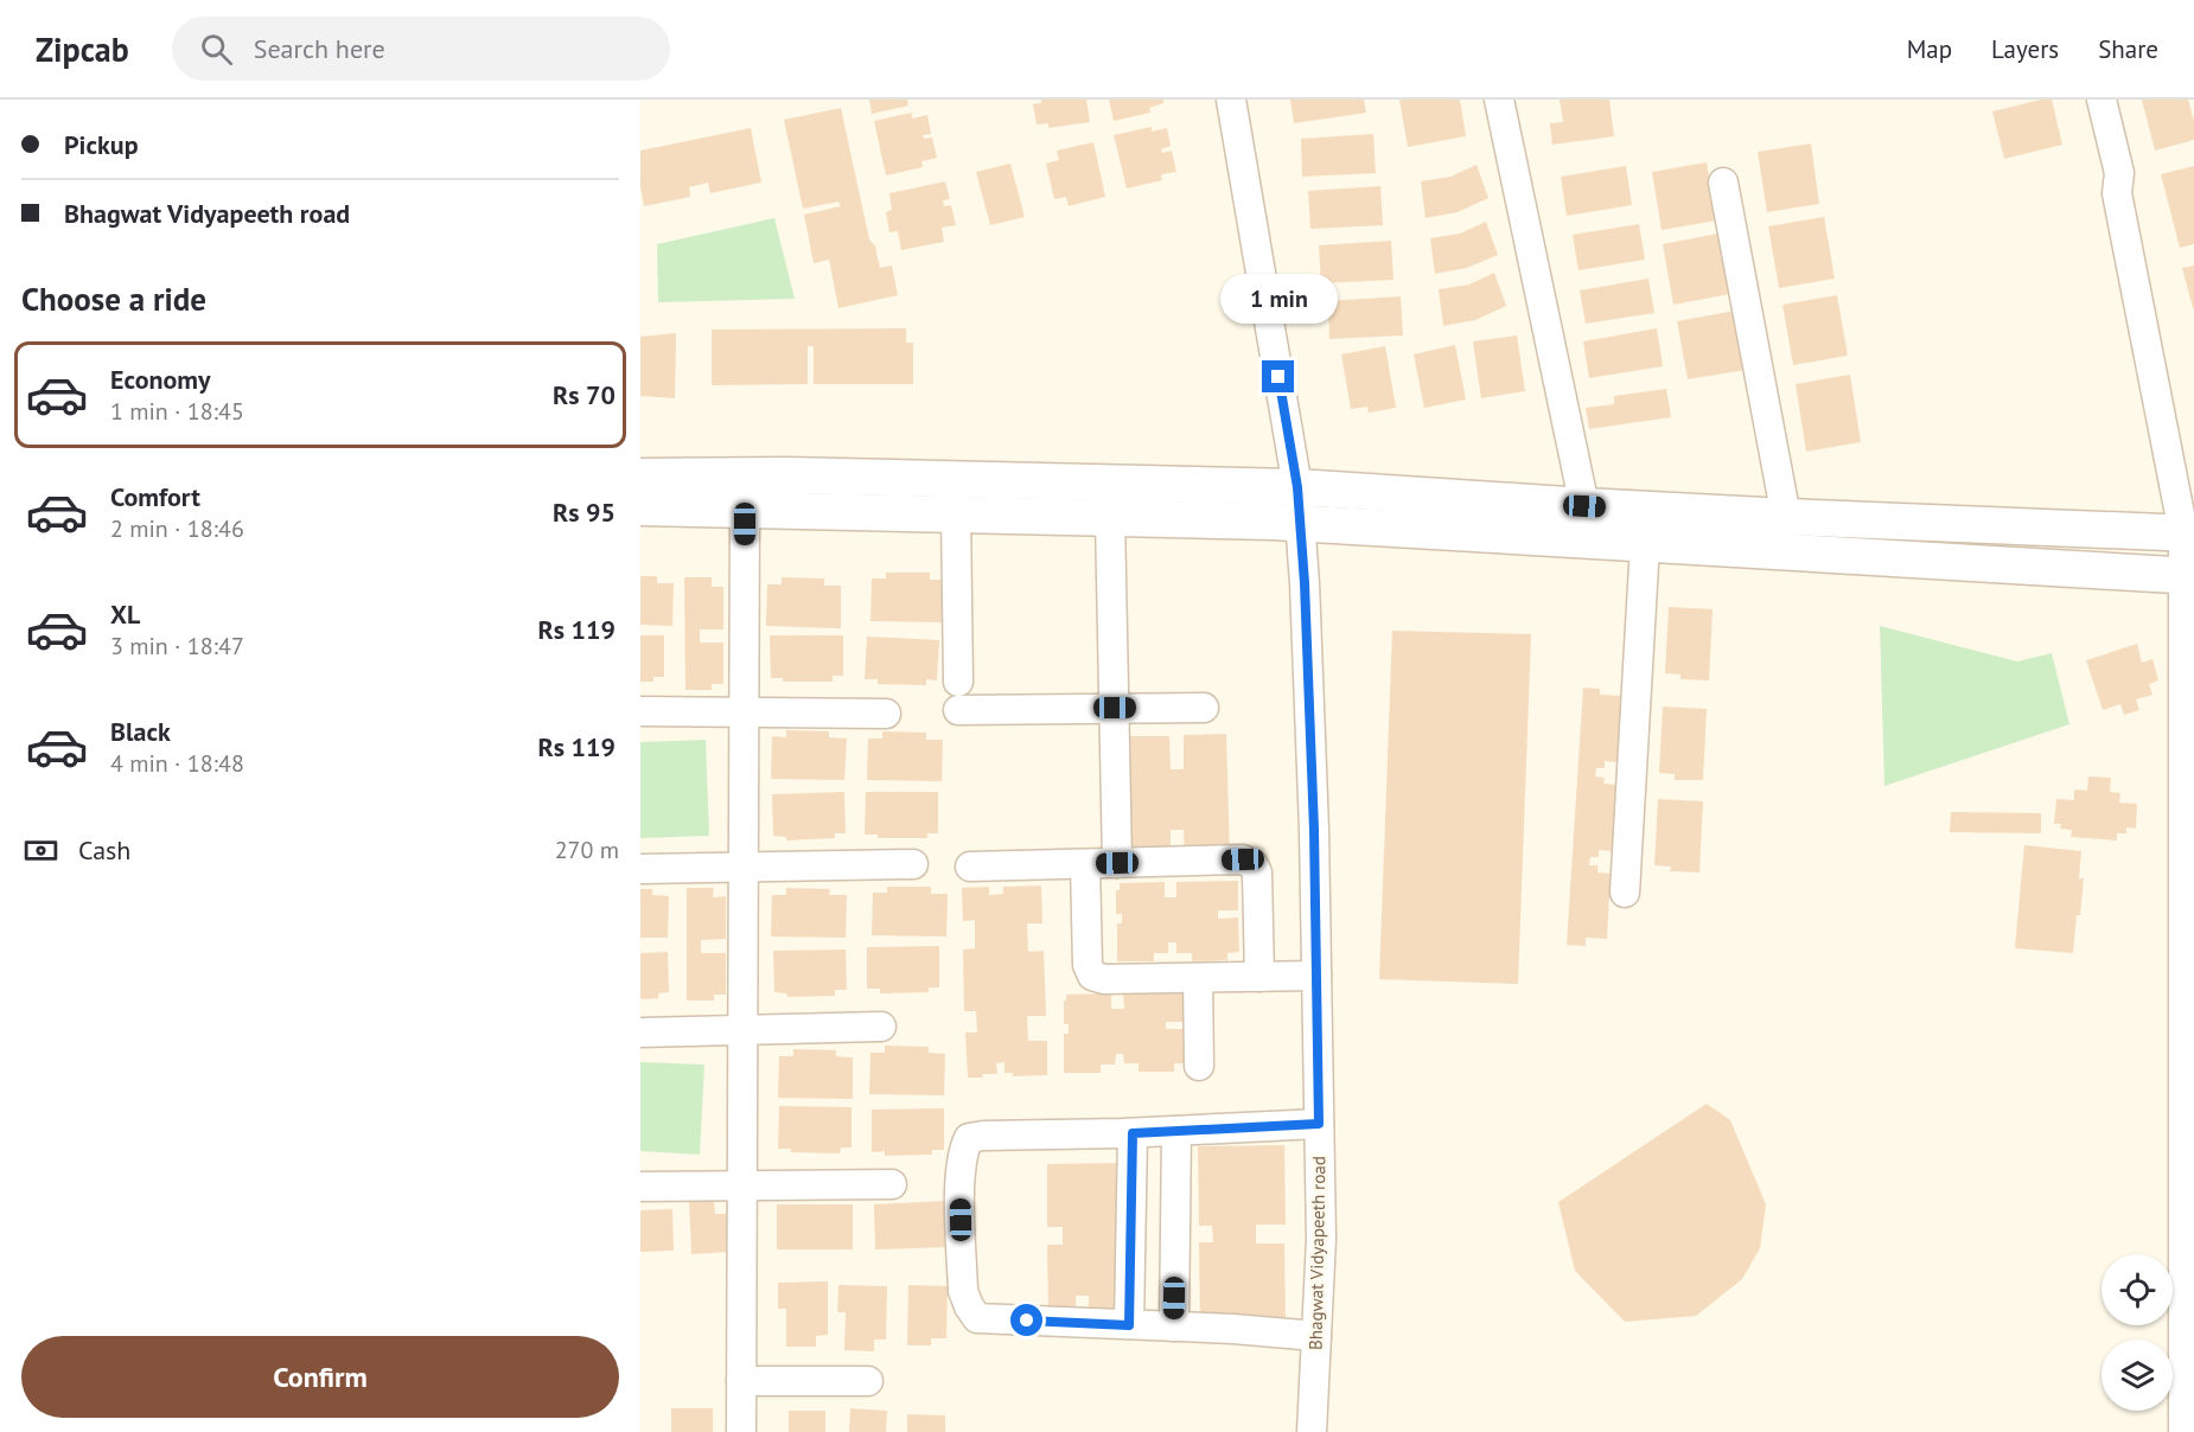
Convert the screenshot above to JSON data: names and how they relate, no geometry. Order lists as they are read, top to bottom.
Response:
{
  "streets": {
    "street": ["Bhagwat Vidyapeeth road"]
  },
  "page": {
    "header": "Zipcab",
    "search": "Search here",
    "nav": ["Map", "Layers", "Share"],
    "banner": ["Pickup", "Bhagwat Vidyapeeth road"],
    "heading": "Choose a ride",
    "bubble": "1 min",
    "list": [
      {
        "name": "Economy",
        "note": "1 min · 18:45",
        "value": "Rs 70"
      },
      {
        "name": "Comfort",
        "note": "2 min · 18:46",
        "value": "Rs 95"
      },
      {
        "name": "XL",
        "note": "3 min · 18:47",
        "value": "Rs 119"
      },
      {
        "name": "Black",
        "note": "4 min · 18:48",
        "value": "Rs 119"
      }
    ],
    "pay": ["Cash", "270 m"],
    "buttons": "Confirm"
  }
}
